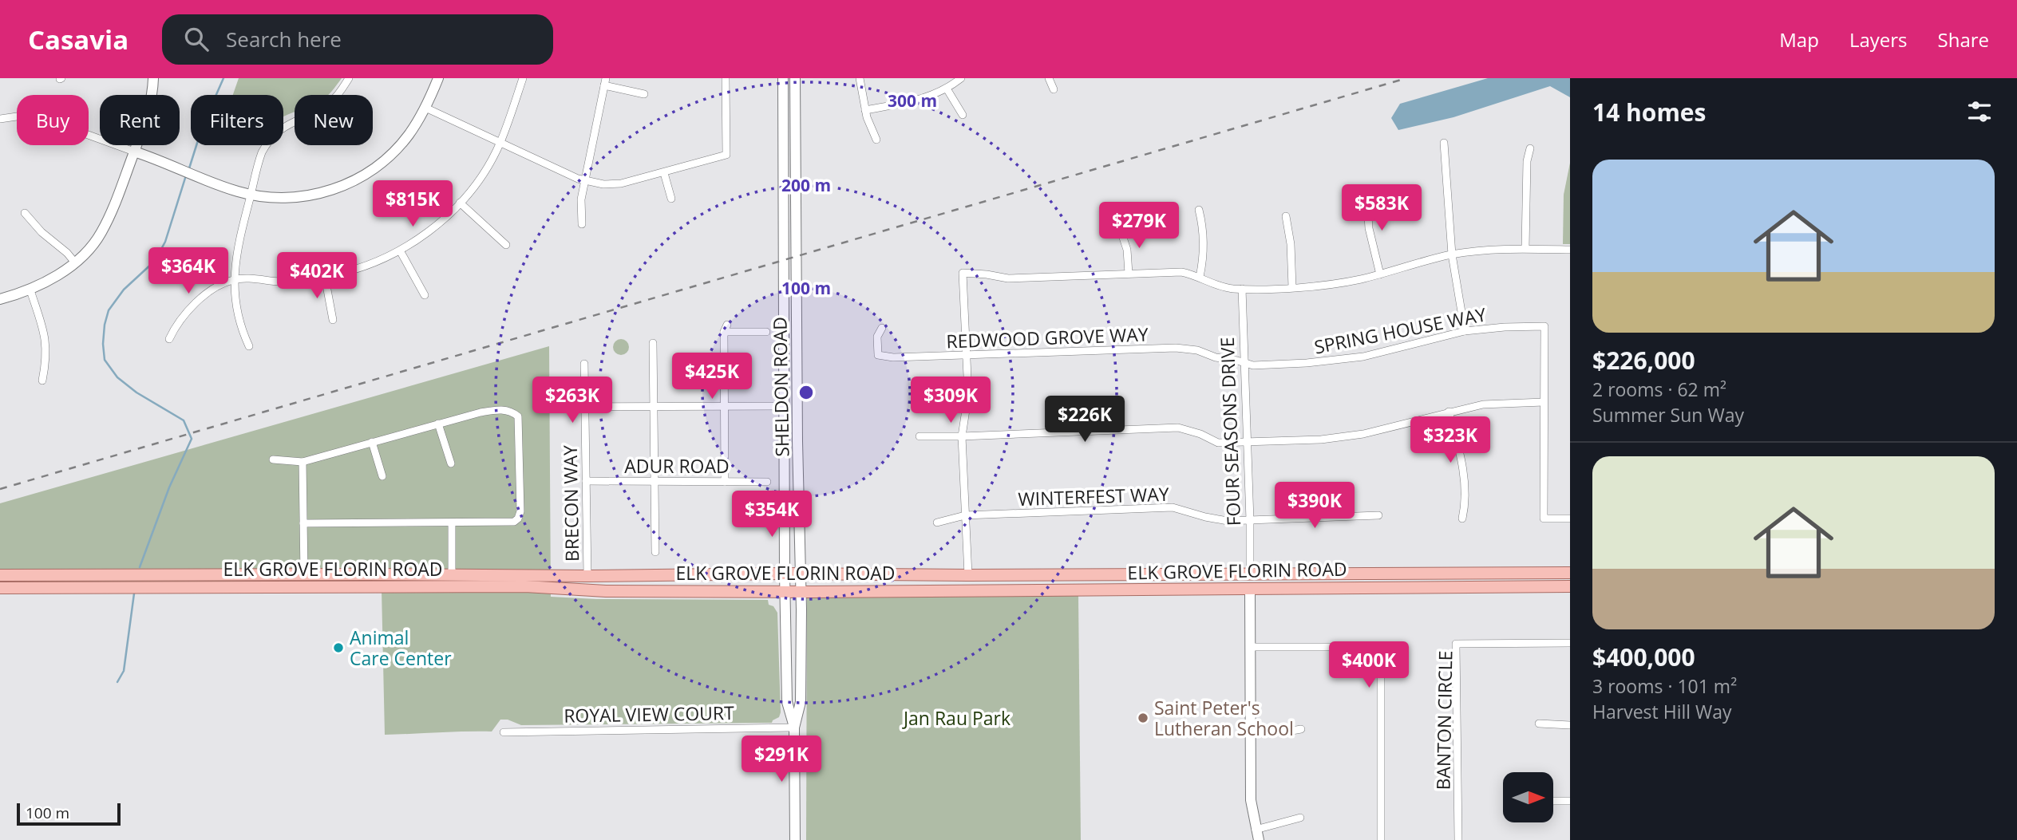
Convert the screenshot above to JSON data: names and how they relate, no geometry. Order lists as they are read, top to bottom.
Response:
{
  "streets": {
    "main road": ["SHELDON ROAD", "ELK GROVE FLORIN ROAD"],
    "street": [
      "SPRING HOUSE WAY",
      "REDWOOD GROVE WAY",
      "FOUR SEASONS DRIVE",
      "ADUR ROAD",
      "WINTERFEST WAY",
      "BRECON WAY",
      "ROYAL VIEW COURT",
      "BANTON CIRCLE"
    ]
  },
  "crossings": [
    ["SPRING HOUSE WAY", "REDWOOD GROVE WAY"],
    ["SPRING HOUSE WAY", "FOUR SEASONS DRIVE"],
    ["REDWOOD GROVE WAY", "FOUR SEASONS DRIVE"],
    ["SHELDON ROAD", "ELK GROVE FLORIN ROAD"],
    ["SHELDON ROAD", "ROYAL VIEW COURT"],
    ["FOUR SEASONS DRIVE", "WINTERFEST WAY"],
    ["FOUR SEASONS DRIVE", "ELK GROVE FLORIN ROAD"],
    ["ADUR ROAD", "BRECON WAY"],
    ["BRECON WAY", "ELK GROVE FLORIN ROAD"]
  ],
  "parks": ["Jan Rau Park"],
  "places": ["Animal Care Center", "Saint Peter's Lutheran School"],
  "scale_bar": "100 m",
  "north": "right",
  "page": {
    "header": "Casavia",
    "search": "Search here",
    "nav": ["Map", "Layers", "Share"],
    "heading": "14 homes",
    "chip": [
      "Buy",
      "Rent",
      "Filters",
      "New"
    ],
    "list": [
      {
        "name": "$226,000",
        "note": "2 rooms · 62 m² · Summer Sun Way"
      },
      {
        "name": "$400,000",
        "note": "3 rooms · 101 m² · Harvest Hill Way"
      }
    ],
    "price": [
      "$815K",
      "$583K",
      "$279K",
      "$364K",
      "$402K",
      "$425K",
      "$263K",
      "$309K",
      "$226K",
      "$323K",
      "$390K",
      "$354K",
      "$400K",
      "$291K"
    ],
    "scale": "100 m"
  },
  "rings": ["300 m", "200 m", "100 m"]
}
